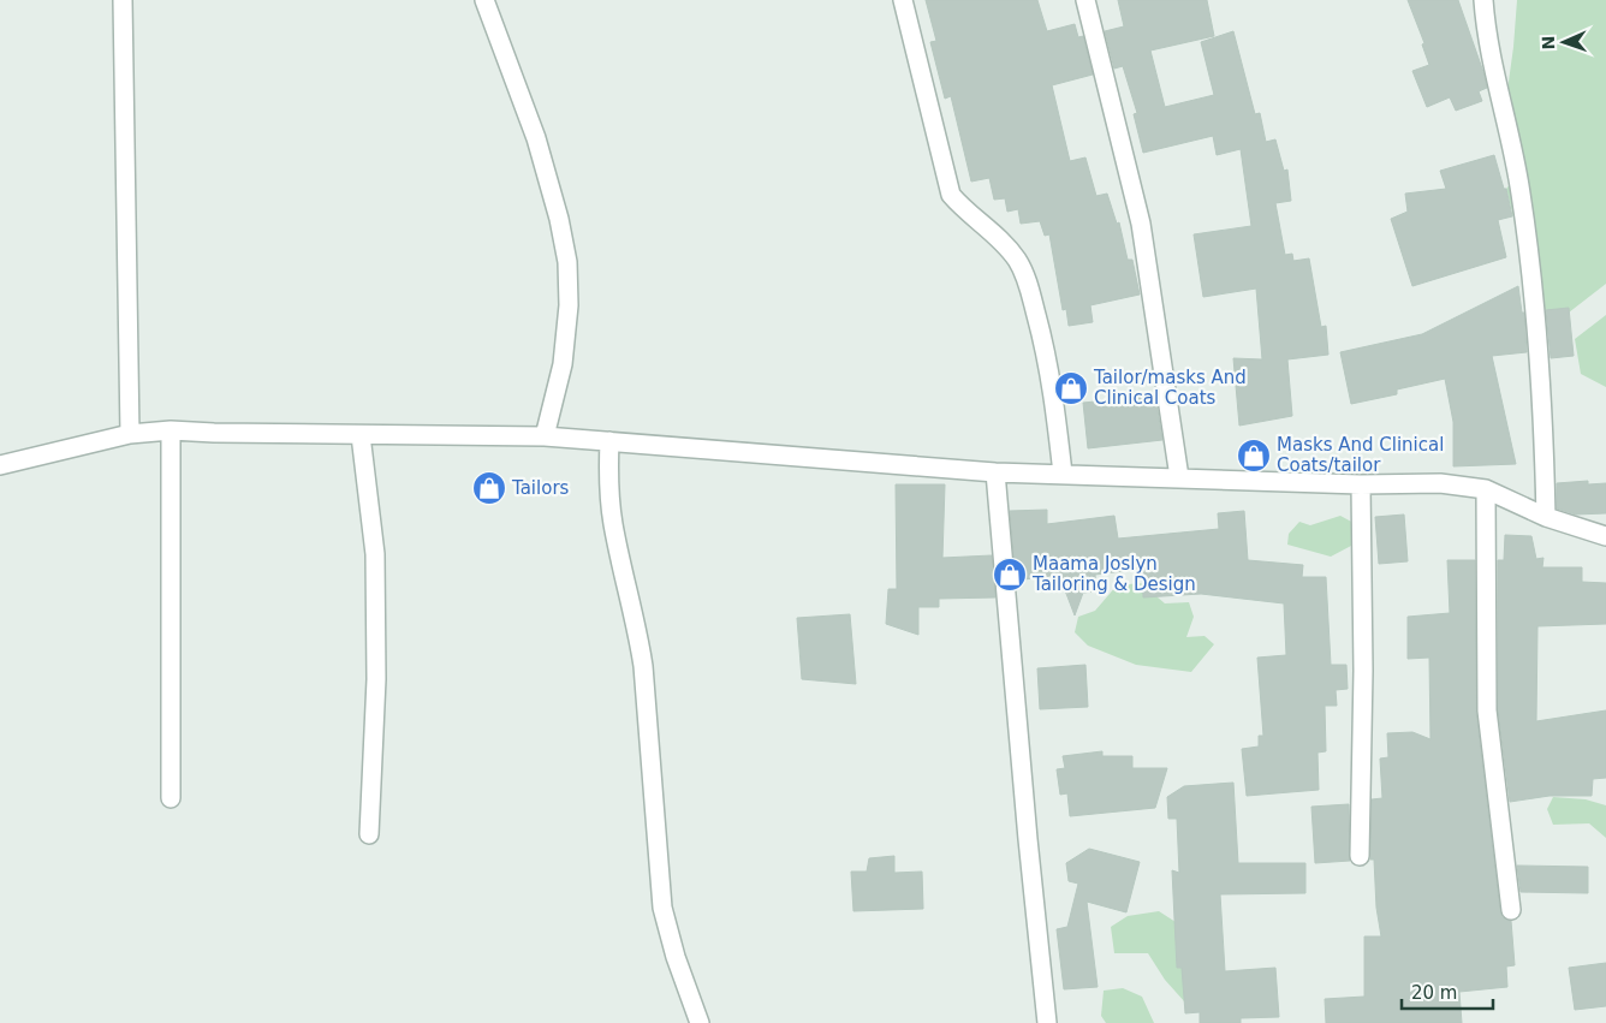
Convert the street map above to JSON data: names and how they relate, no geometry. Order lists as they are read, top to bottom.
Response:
{
  "places": {
    "shop": [
      "Tailor/masks And Clinical Coats",
      "Masks And Clinical Coats/tailor",
      "Tailors",
      "Maama Joslyn Tailoring & Design"
    ]
  },
  "scale_bar": "20 m",
  "north": "left"
}
